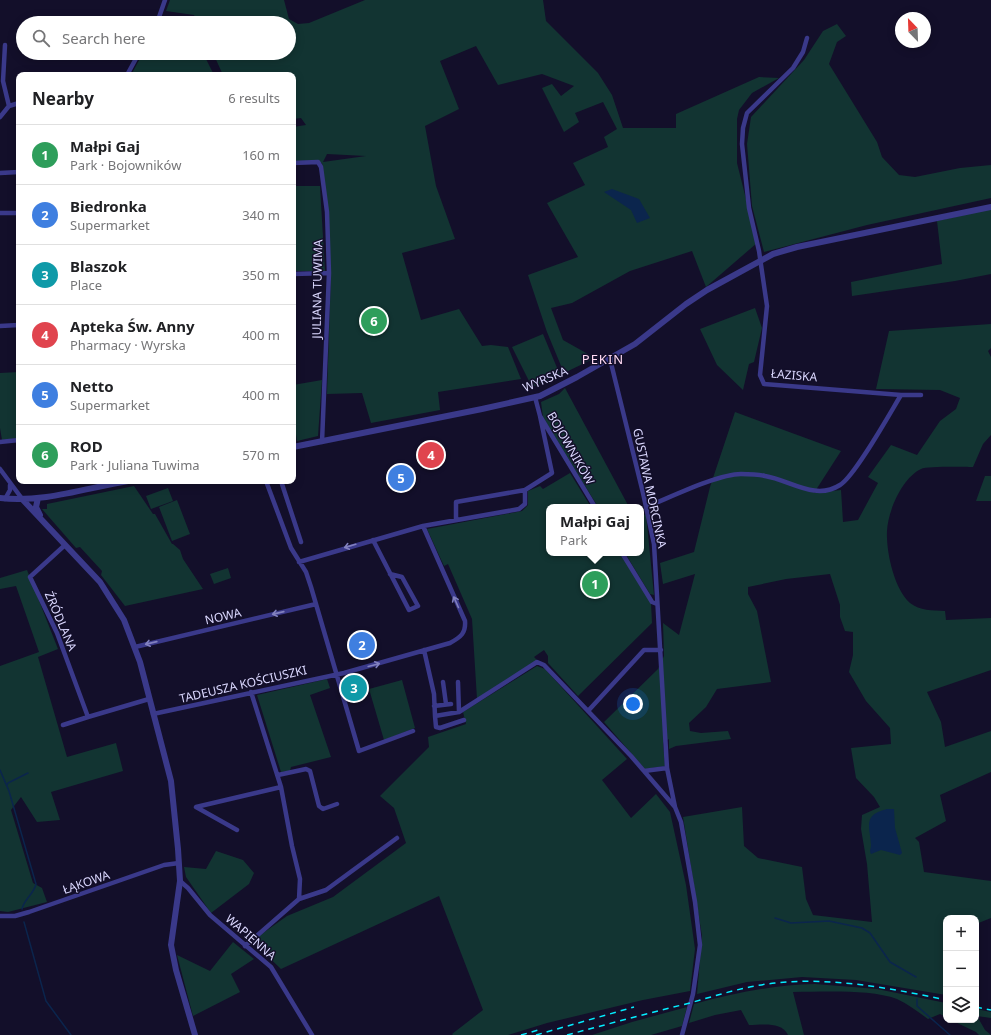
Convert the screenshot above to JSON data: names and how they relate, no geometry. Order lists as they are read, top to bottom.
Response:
{
  "streets": {
    "street": [
      "JULIANA TUWIMA",
      "ŁAZISKA",
      "WYRSKA",
      "BOJOWNIKÓW",
      "GUSTAWA MORCINKA",
      "NOWA",
      "ŹRÓDLANA",
      "TADEUSZA KOŚCIUSZKI",
      "ŁĄKOWA",
      "WAPIENNA"
    ]
  },
  "crossings": [
    ["JULIANA TUWIMA", "WYRSKA"],
    ["ŁAZISKA", "WYRSKA"],
    ["WYRSKA", "BOJOWNIKÓW"],
    ["WYRSKA", "GUSTAWA MORCINKA"]
  ],
  "one_way": ["NOWA"],
  "districts": ["PEKIN"],
  "north": "top left",
  "page": {
    "search": "Search here",
    "heading": ["Nearby", "6 results"],
    "list": [
      {
        "mark": "1",
        "name": "Małpi Gaj",
        "note": "Park · Bojowników",
        "value": "160 m"
      },
      {
        "mark": "2",
        "name": "Biedronka",
        "note": "Supermarket",
        "value": "340 m"
      },
      {
        "mark": "3",
        "name": "Blaszok",
        "note": "Place",
        "value": "350 m"
      },
      {
        "mark": "4",
        "name": "Apteka Św. Anny",
        "note": "Pharmacy · Wyrska",
        "value": "400 m"
      },
      {
        "mark": "5",
        "name": "Netto",
        "note": "Supermarket",
        "value": "400 m"
      },
      {
        "mark": "6",
        "name": "ROD",
        "note": "Park · Juliana Tuwima",
        "value": "570 m"
      }
    ],
    "pins": [
      "6",
      "4",
      "5",
      "1",
      "2",
      "3"
    ],
    "popup": ["Małpi Gaj", "Park"],
    "map_buttons": ["+", "−"]
  }
}
